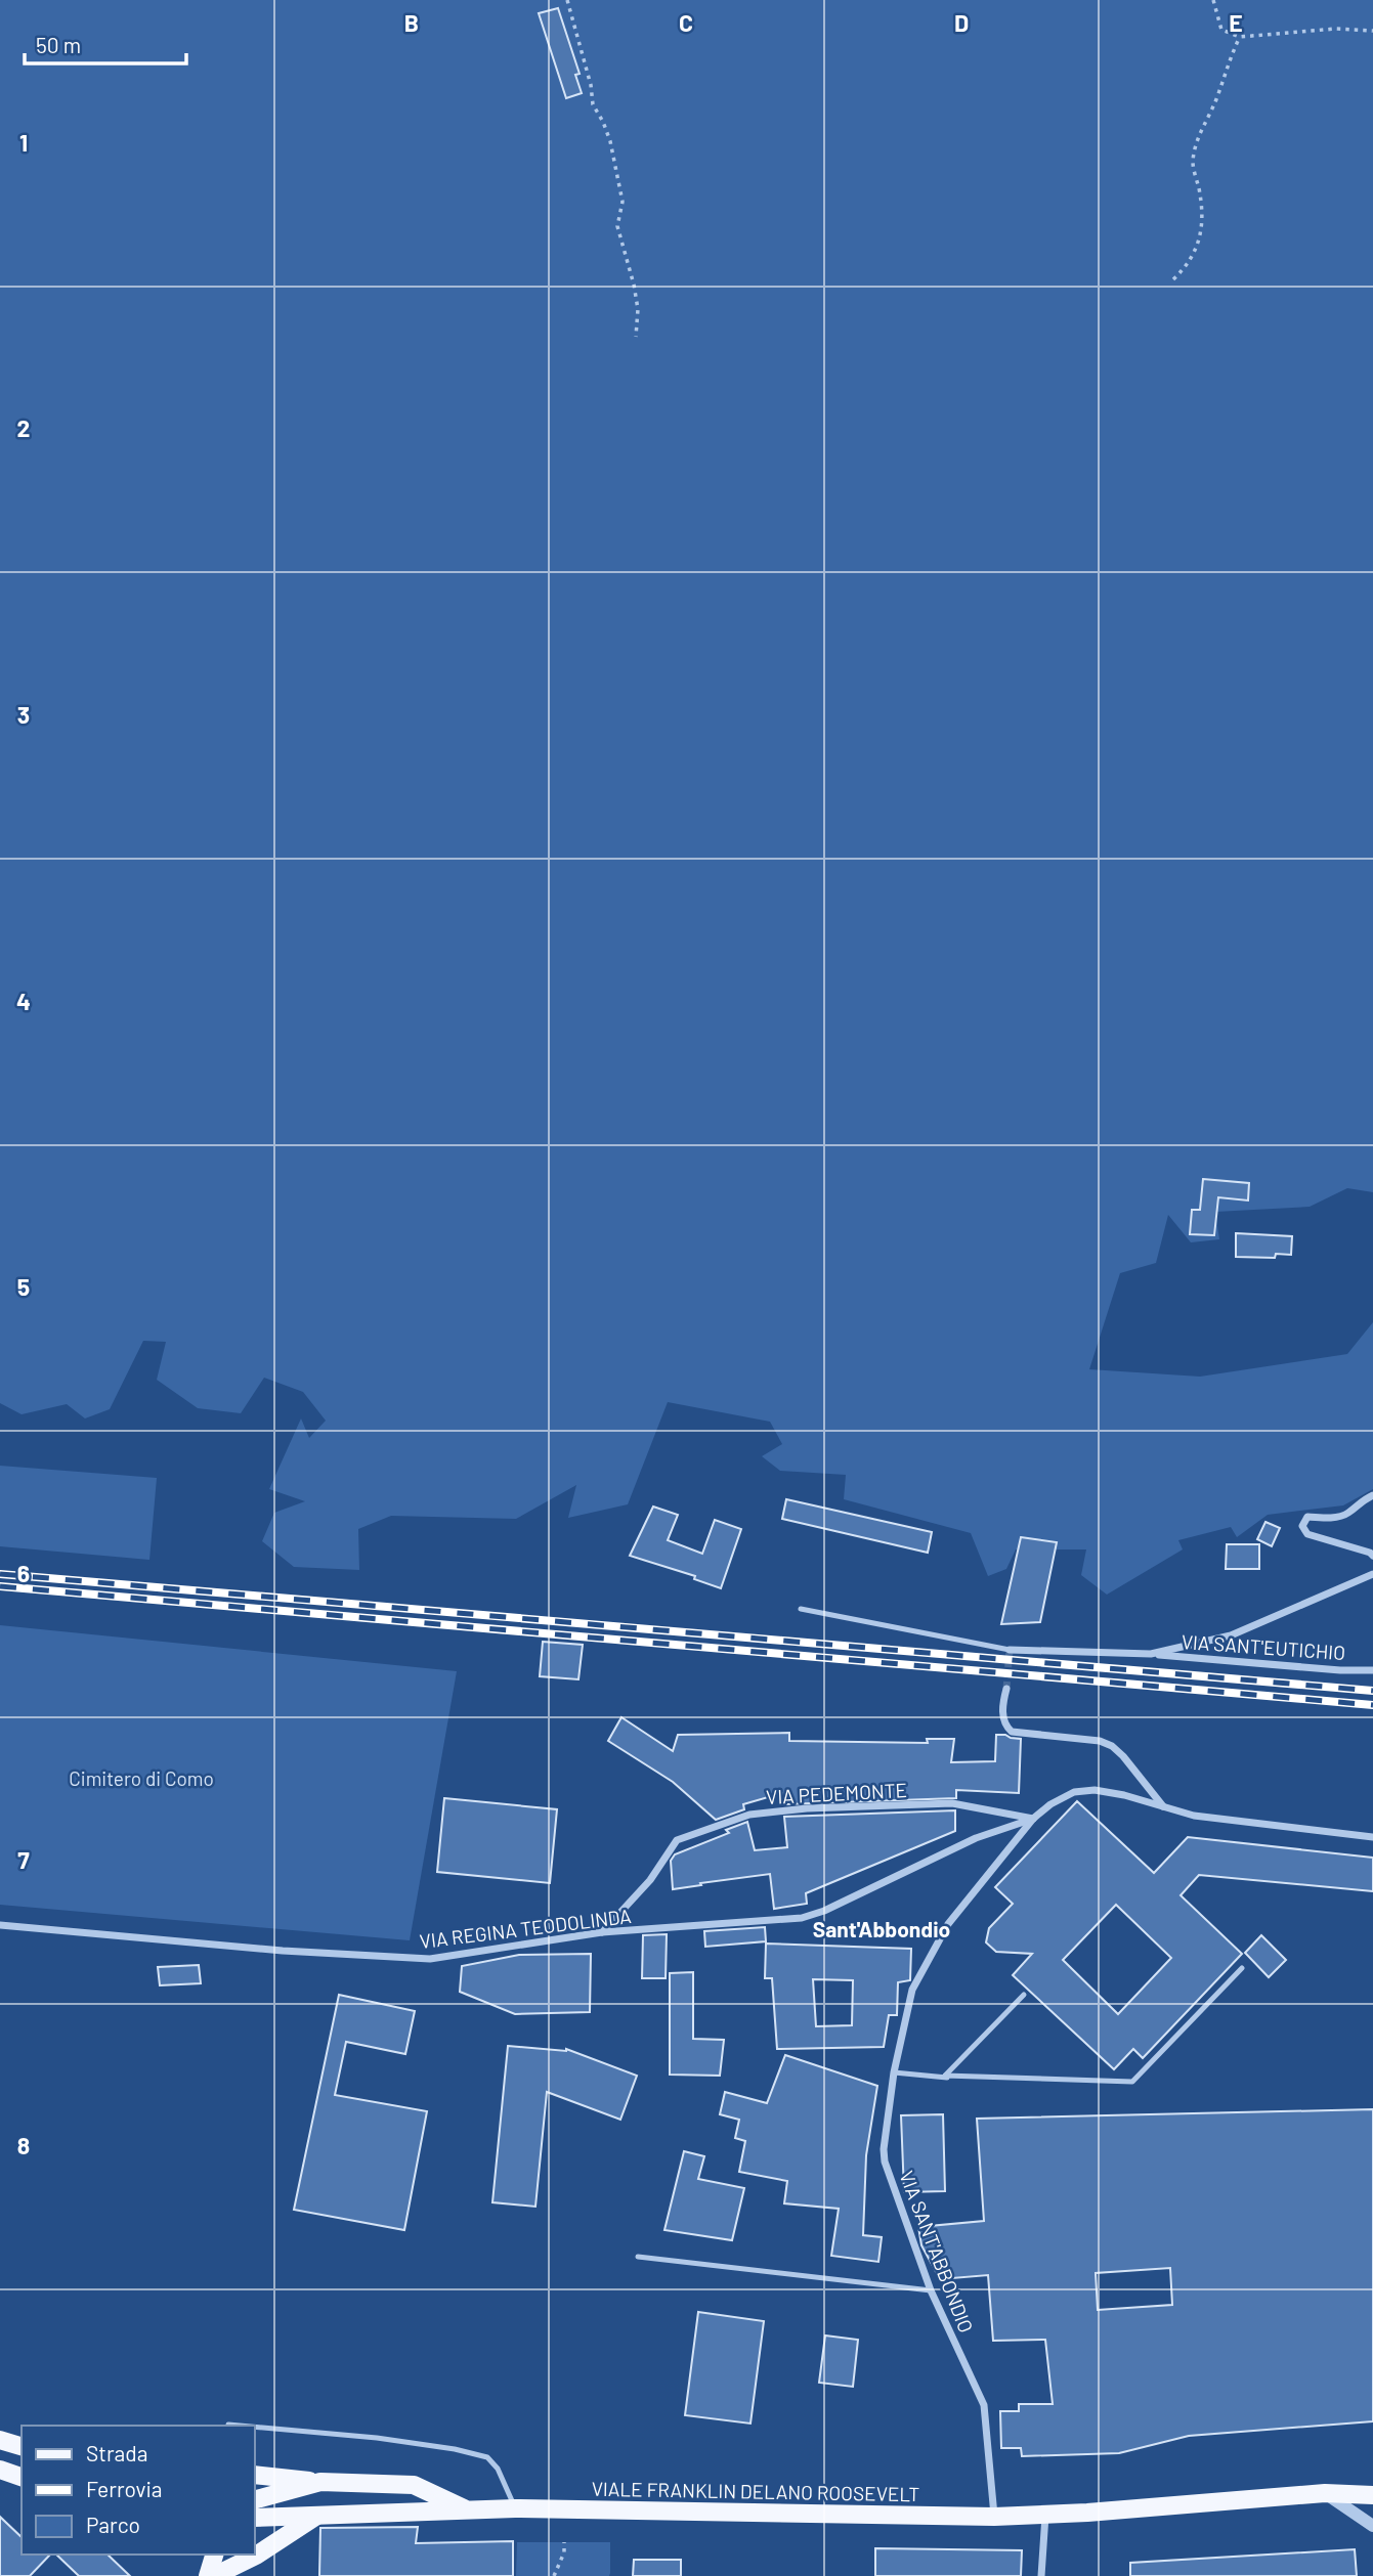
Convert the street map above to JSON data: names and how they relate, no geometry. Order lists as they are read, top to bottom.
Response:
{
  "streets": {
    "main road": ["VIALE FRANKLIN DELANO ROOSEVELT"],
    "street": [
      "VIA SANT'EUTICHIO",
      "VIA PEDEMONTE",
      "VIA REGINA TEODOLINDA",
      "VIA SANT'ABBONDIO"
    ]
  },
  "crossings": [
    ["VIA PEDEMONTE", "VIA REGINA TEODOLINDA"],
    ["VIA PEDEMONTE", "VIA SANT'ABBONDIO"],
    ["VIA REGINA TEODOLINDA", "VIA SANT'ABBONDIO"],
    ["VIA SANT'ABBONDIO", "VIALE FRANKLIN DELANO ROOSEVELT"]
  ],
  "districts": ["Sant'Abbondio"],
  "parks": ["Cimitero di Como"],
  "legend": ["Strada", "Ferrovia", "Parco"],
  "scale_bar": "50 m",
  "grid": {
    "columns": [
      "B",
      "C",
      "D",
      "E"
    ],
    "rows": [
      "1",
      "2",
      "3",
      "4",
      "5",
      "6",
      "7",
      "8"
    ]
  }
}
